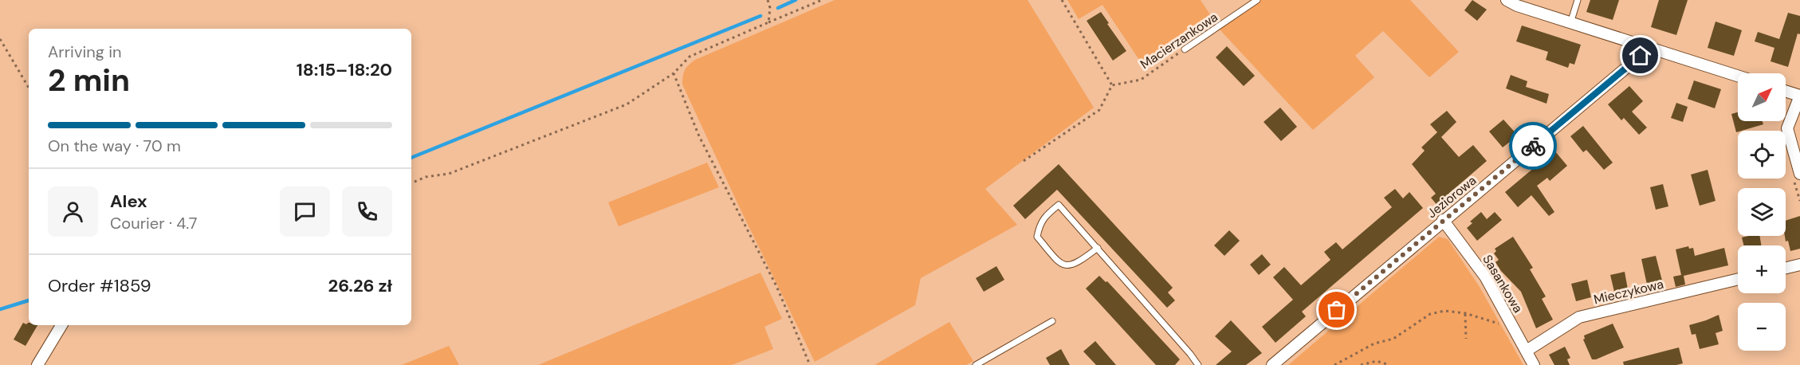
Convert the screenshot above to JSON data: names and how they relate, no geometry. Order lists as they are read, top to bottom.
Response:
{
  "streets": {
    "street": ["Jeziorowa", "Sasankowa", "Mieczykowa"],
    "lane": ["Macierzankowa"]
  },
  "crossings": [
    ["Jeziorowa", "Sasankowa"],
    ["Sasankowa", "Mieczykowa"]
  ],
  "north": "top right",
  "page": {
    "heading": ["2 min", "Arriving in", "18:15–18:20"],
    "panel": [
      "Alex",
      "Courier · 4.7",
      "Order #1859",
      "26.26 zł"
    ],
    "map_buttons": ["+", "−"],
    "bar": "On the way · 70 m"
  }
}
